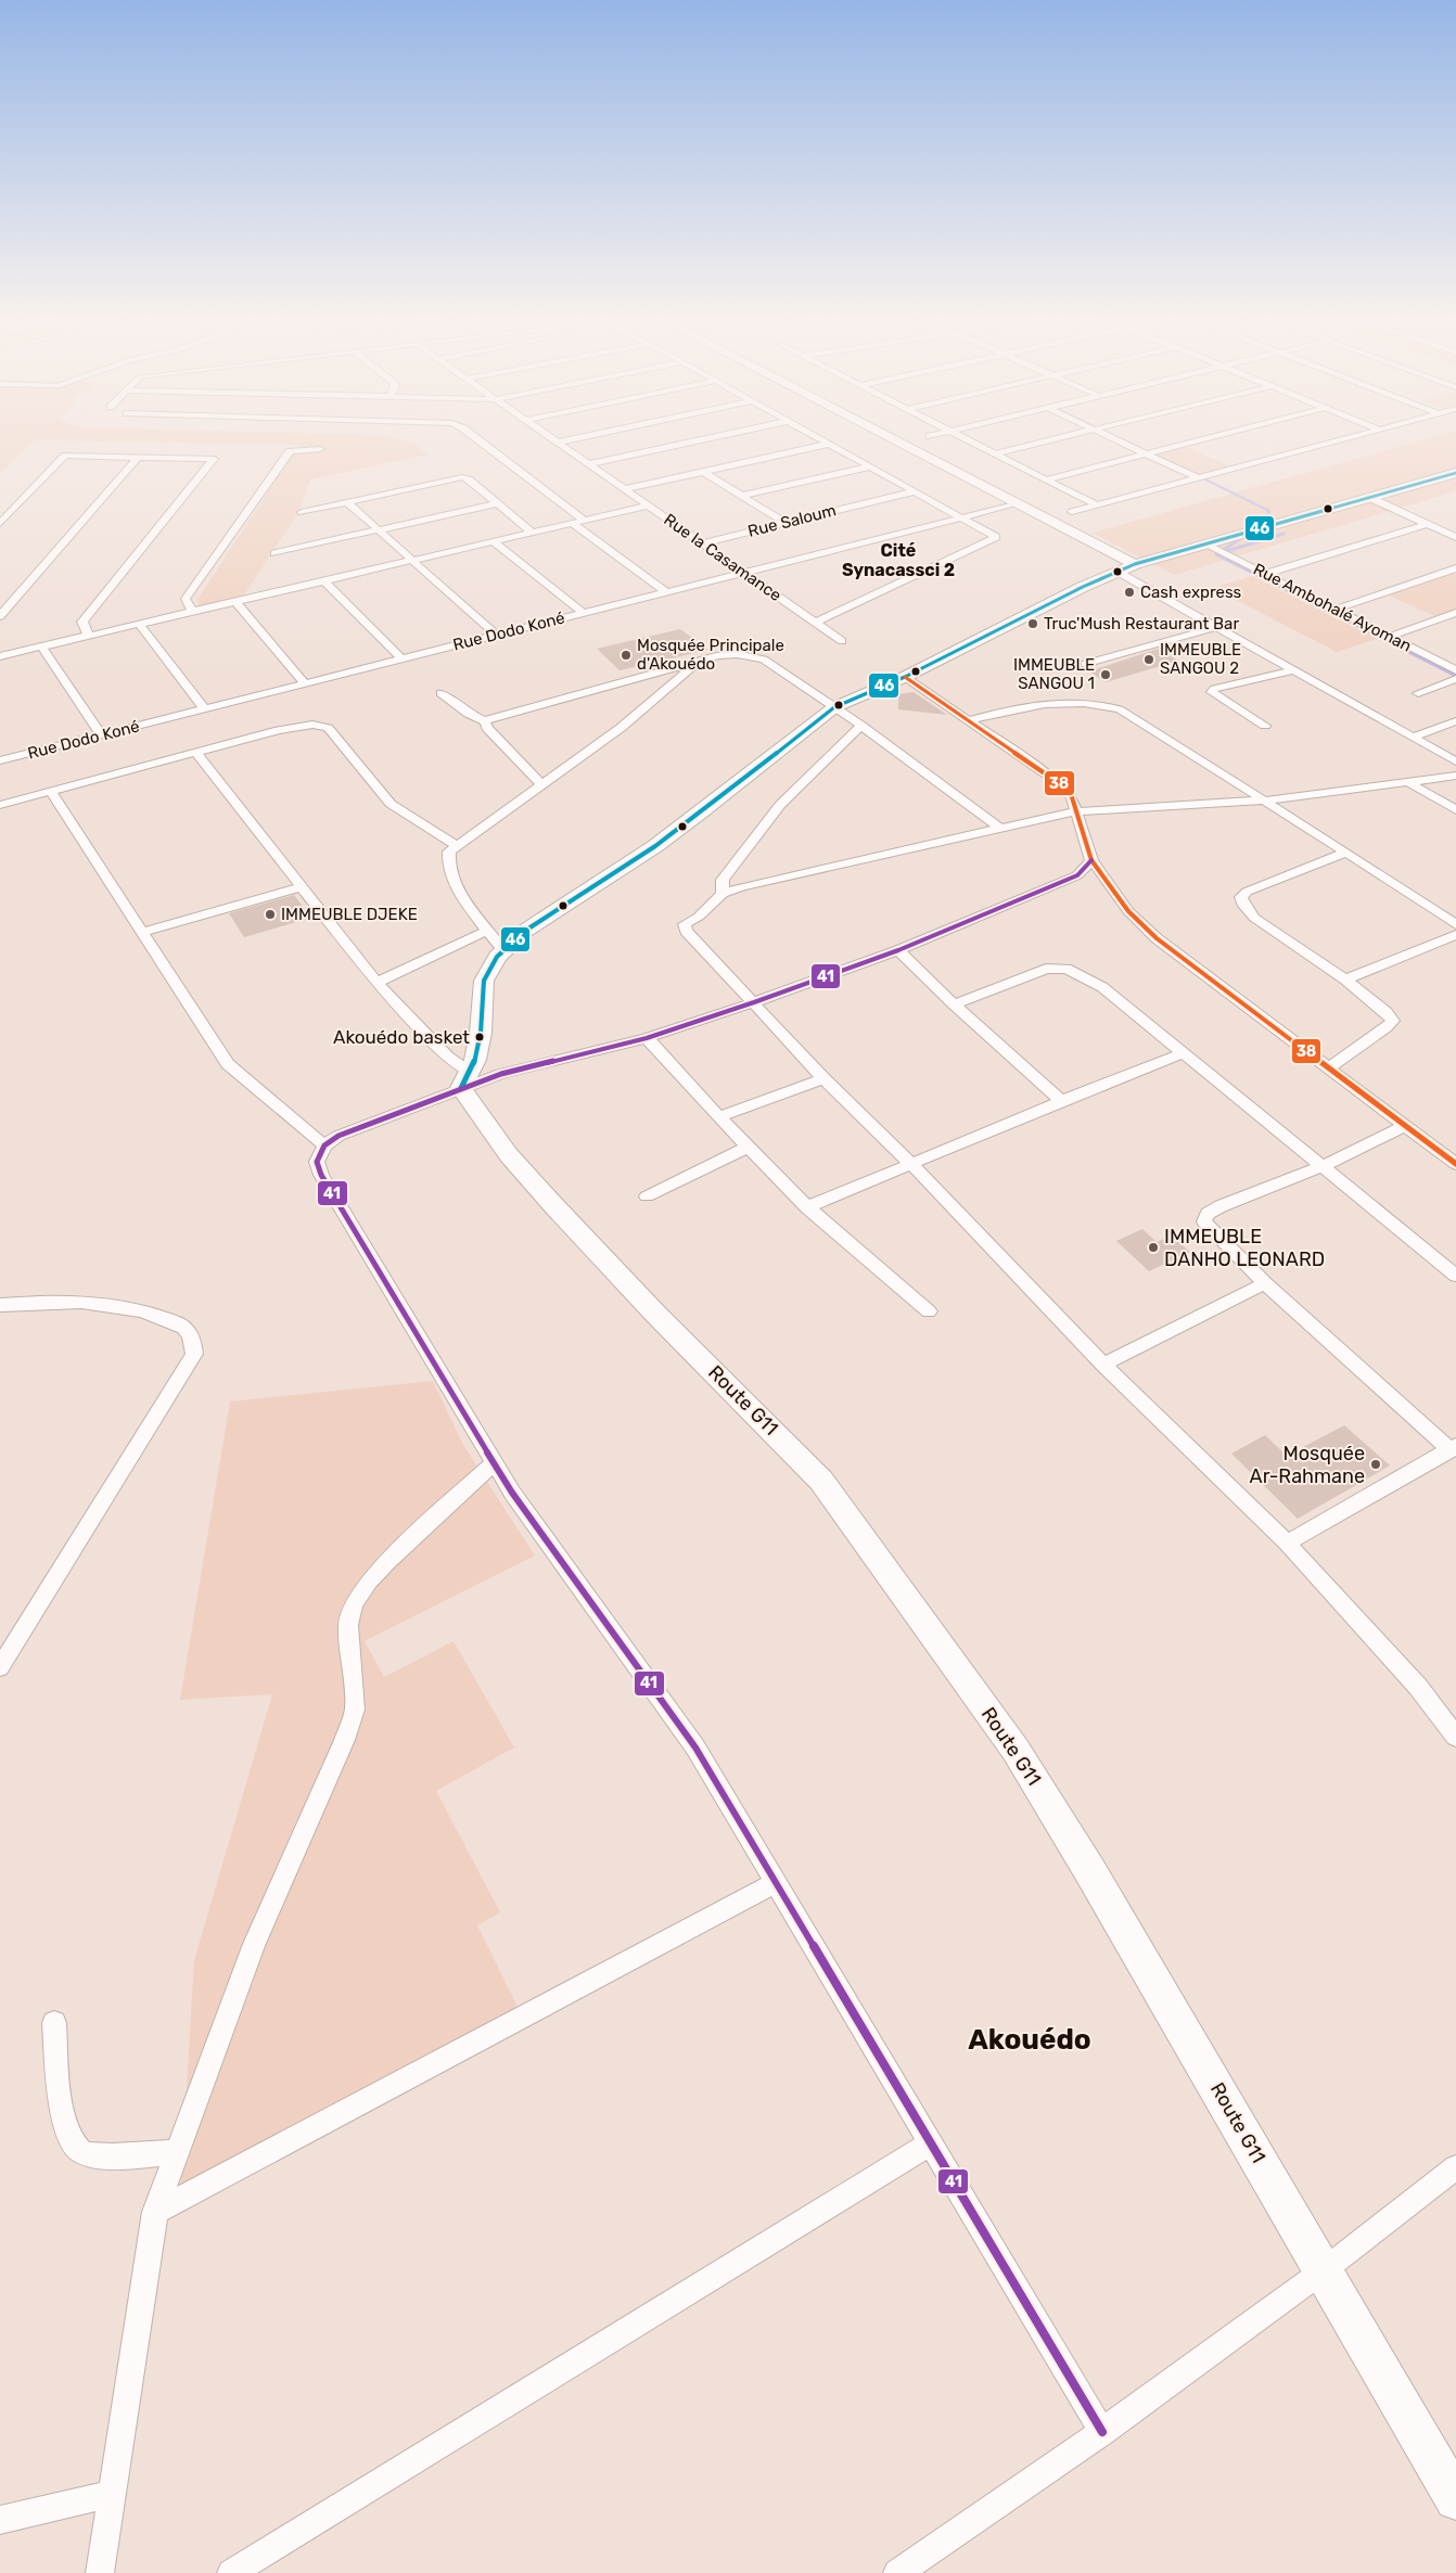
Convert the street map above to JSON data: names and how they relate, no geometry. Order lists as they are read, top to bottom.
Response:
{
  "streets": {
    "main road": ["Route G11"],
    "street": [
      "Rue Saloum",
      "Rue la Casamance",
      "Rue Ambohalé Ayoman",
      "Rue Dodo Koné"
    ]
  },
  "crossings": [
    ["Rue Saloum", "Rue la Casamance"],
    ["Rue la Casamance", "Rue Dodo Koné"]
  ],
  "districts": ["Cité Synacassci 2", "Akouédo"],
  "places": [
    "Cash express",
    "Truc'Mush Restaurant Bar",
    "Mosquée Principale d'Akouédo",
    "IMMEUBLE SANGOU 2",
    "IMMEUBLE SANGOU 1",
    "IMMEUBLE DJEKE",
    "Akouédo basket",
    "IMMEUBLE DANHO LEONARD",
    "Mosquée Ar-Rahmane"
  ],
  "lines": ["transit line 46", "transit line 38", "transit line 41"]
}
